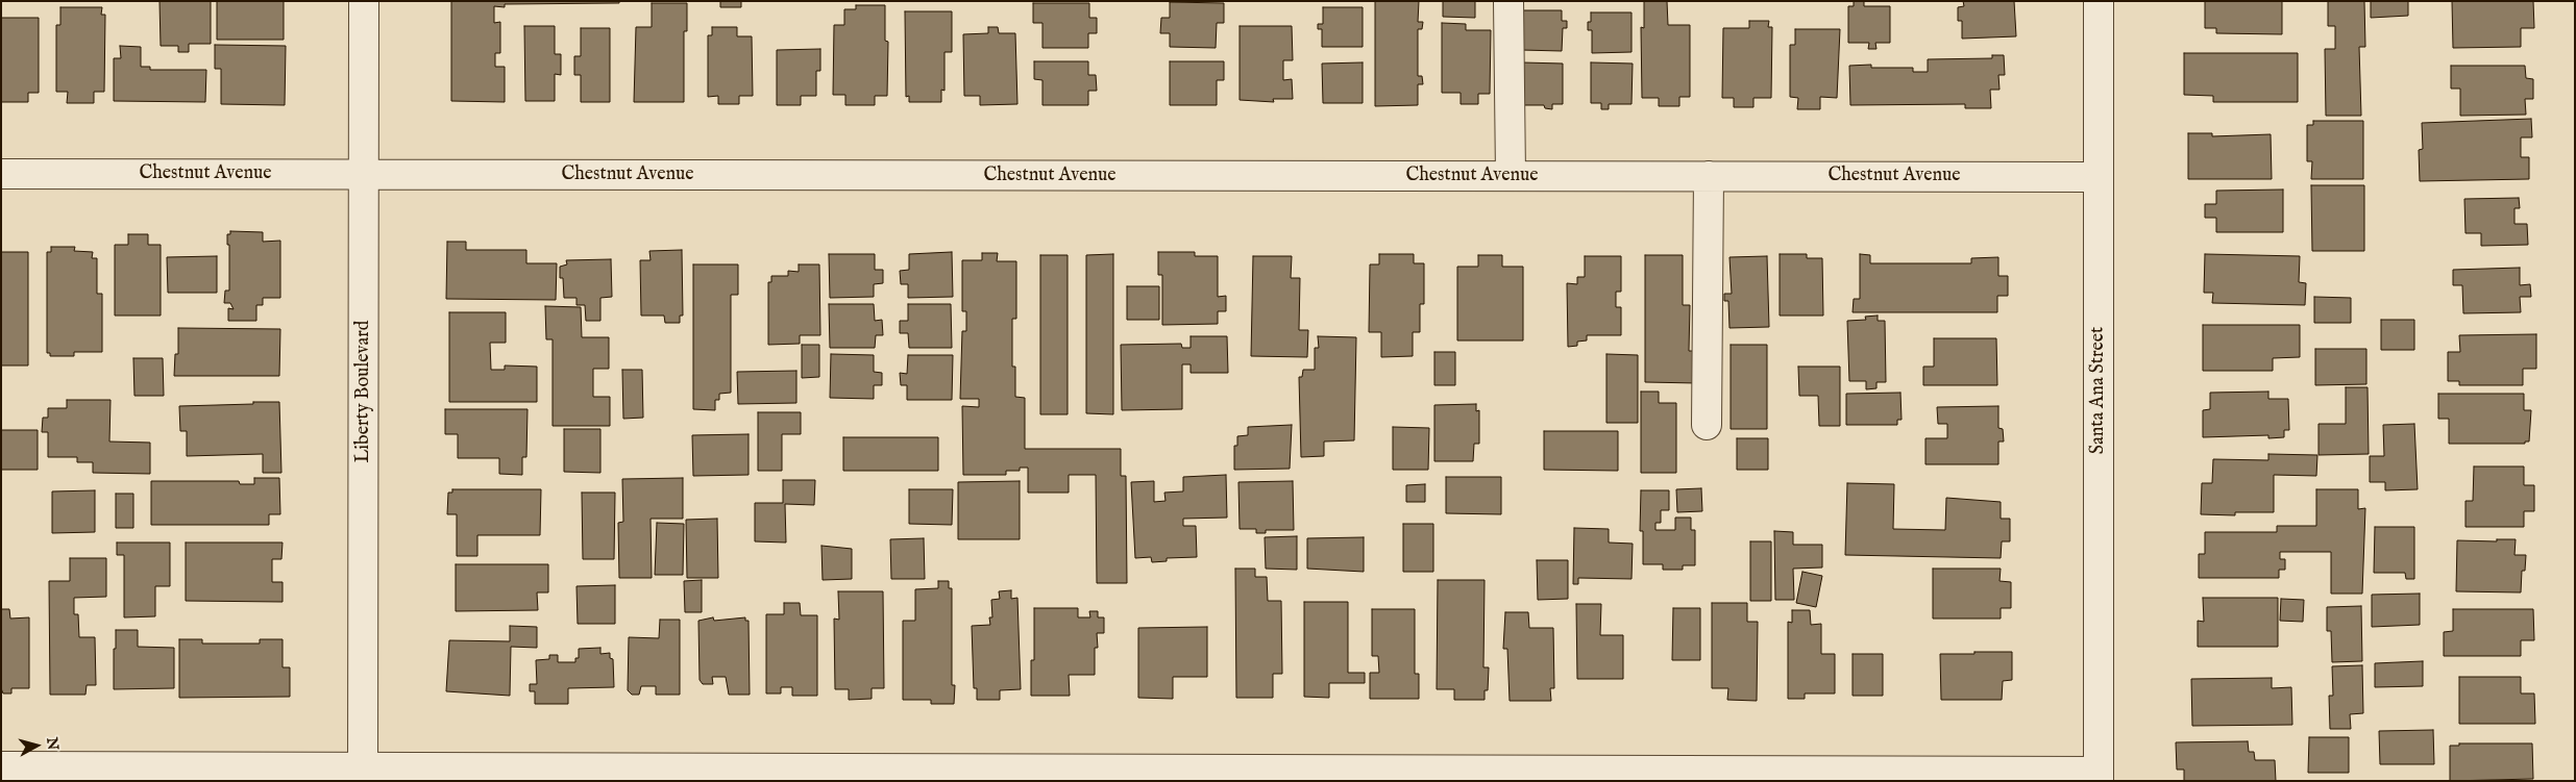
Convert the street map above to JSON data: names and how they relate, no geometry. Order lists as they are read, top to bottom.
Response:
{
  "streets": {
    "street": ["Chestnut Avenue", "Santa Ana Street", "Liberty Boulevard"]
  },
  "crossings": [
    ["Chestnut Avenue", "Santa Ana Street"],
    ["Chestnut Avenue", "Liberty Boulevard"]
  ],
  "north": "right"
}
